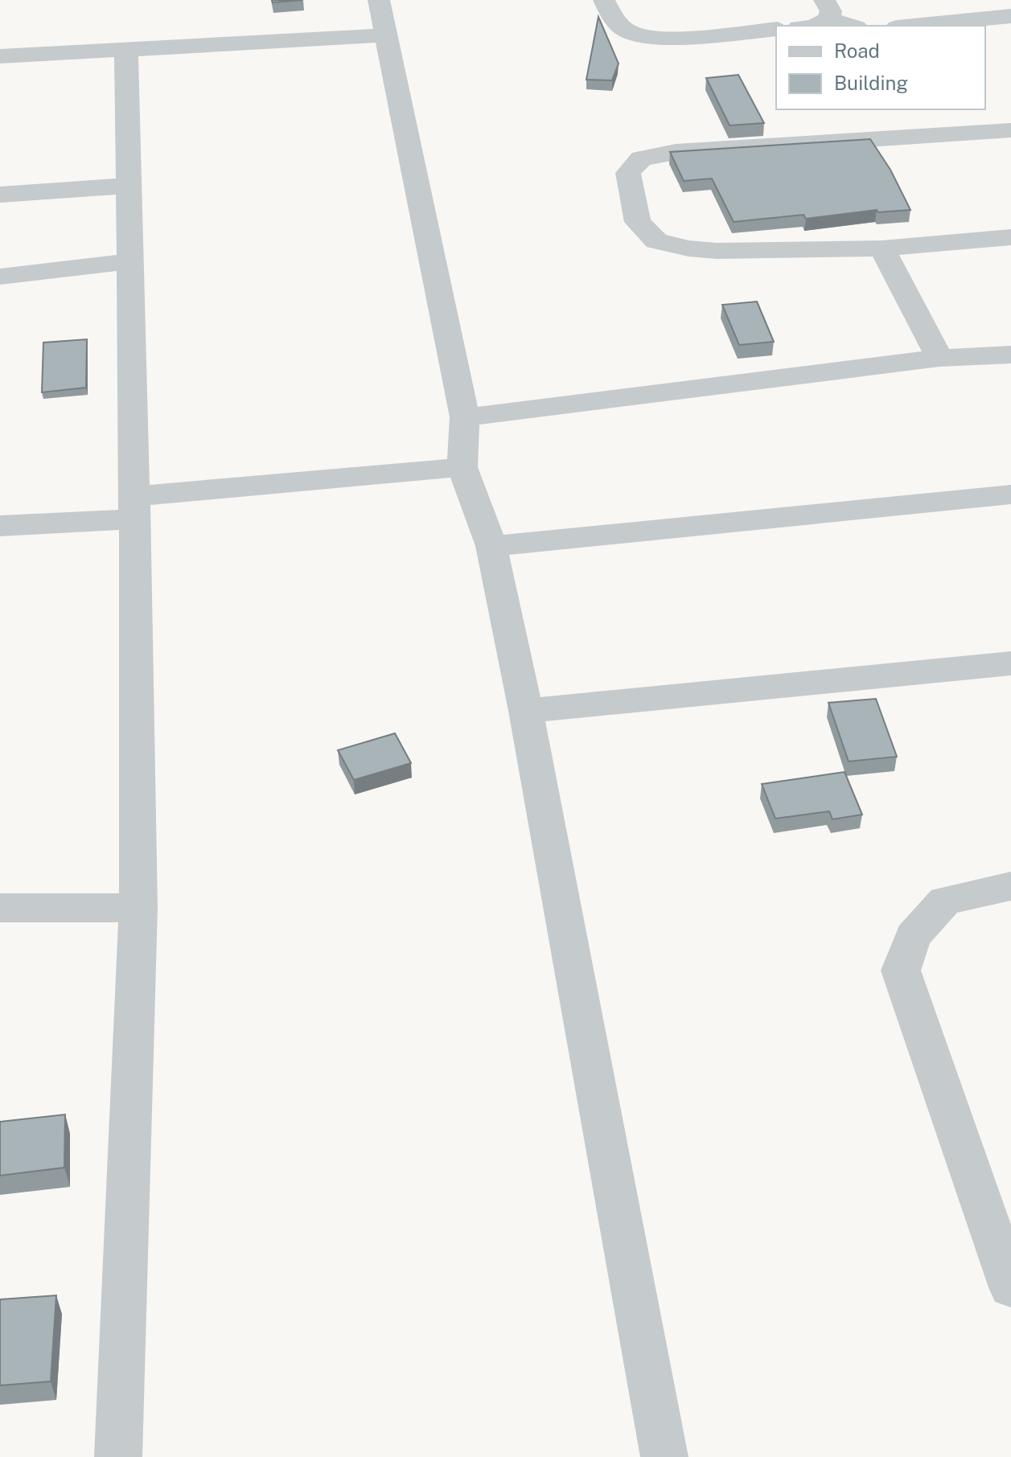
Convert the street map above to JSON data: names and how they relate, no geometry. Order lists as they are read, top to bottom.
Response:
{
  "legend": ["Road", "Building"]
}
